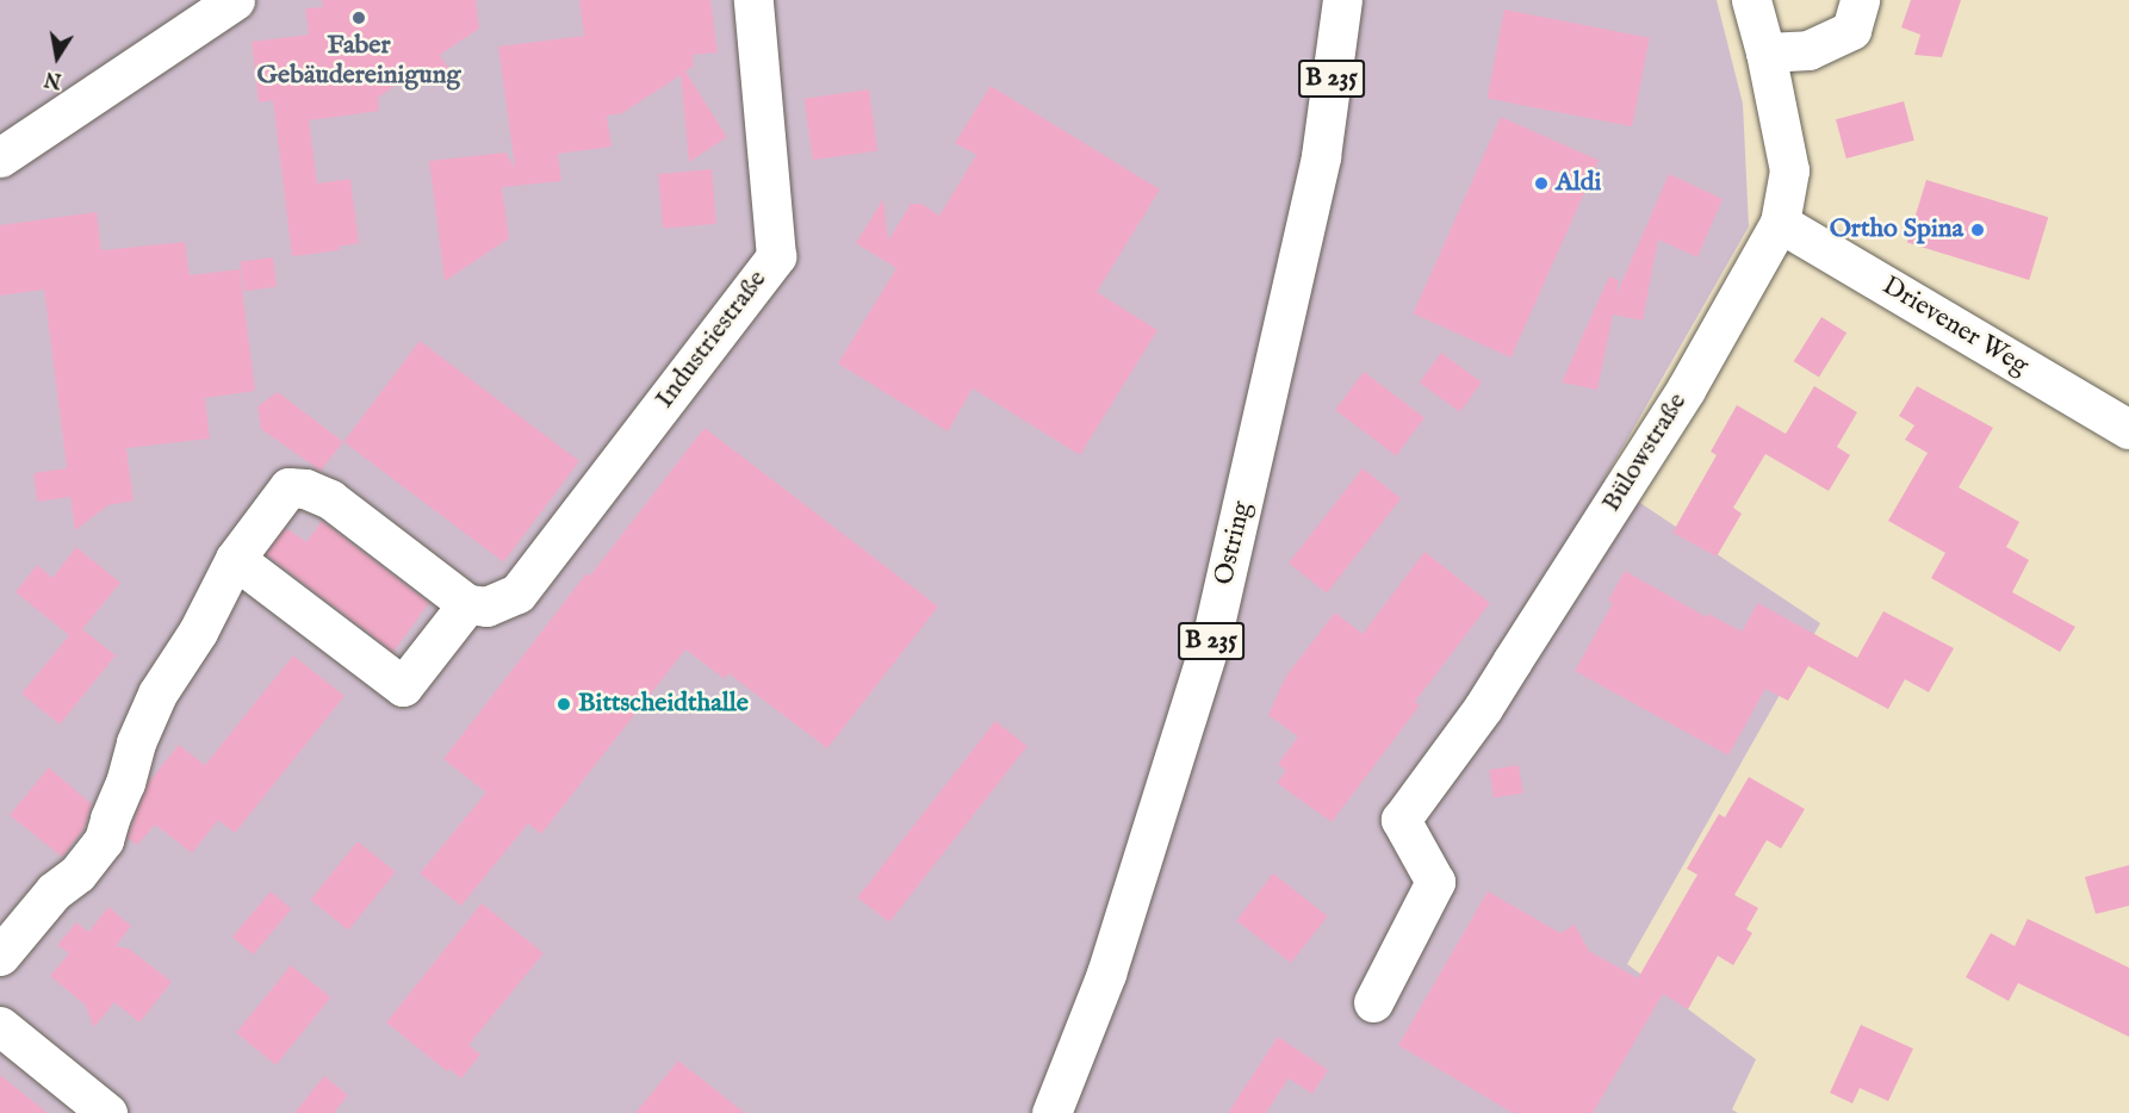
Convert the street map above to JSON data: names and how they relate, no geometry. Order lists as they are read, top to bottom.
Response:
{
  "streets": {
    "street": [
      "B 235",
      "Drievener Weg",
      "Industriestraße",
      "Bülowstraße",
      "Ostring"
    ]
  },
  "crossings": [
    ["Drievener Weg", "Bülowstraße"]
  ],
  "places": [
    "Faber Gebäudereinigung",
    "Aldi",
    "Ortho Spina",
    "Bittscheidthalle"
  ],
  "north": "bottom"
}
